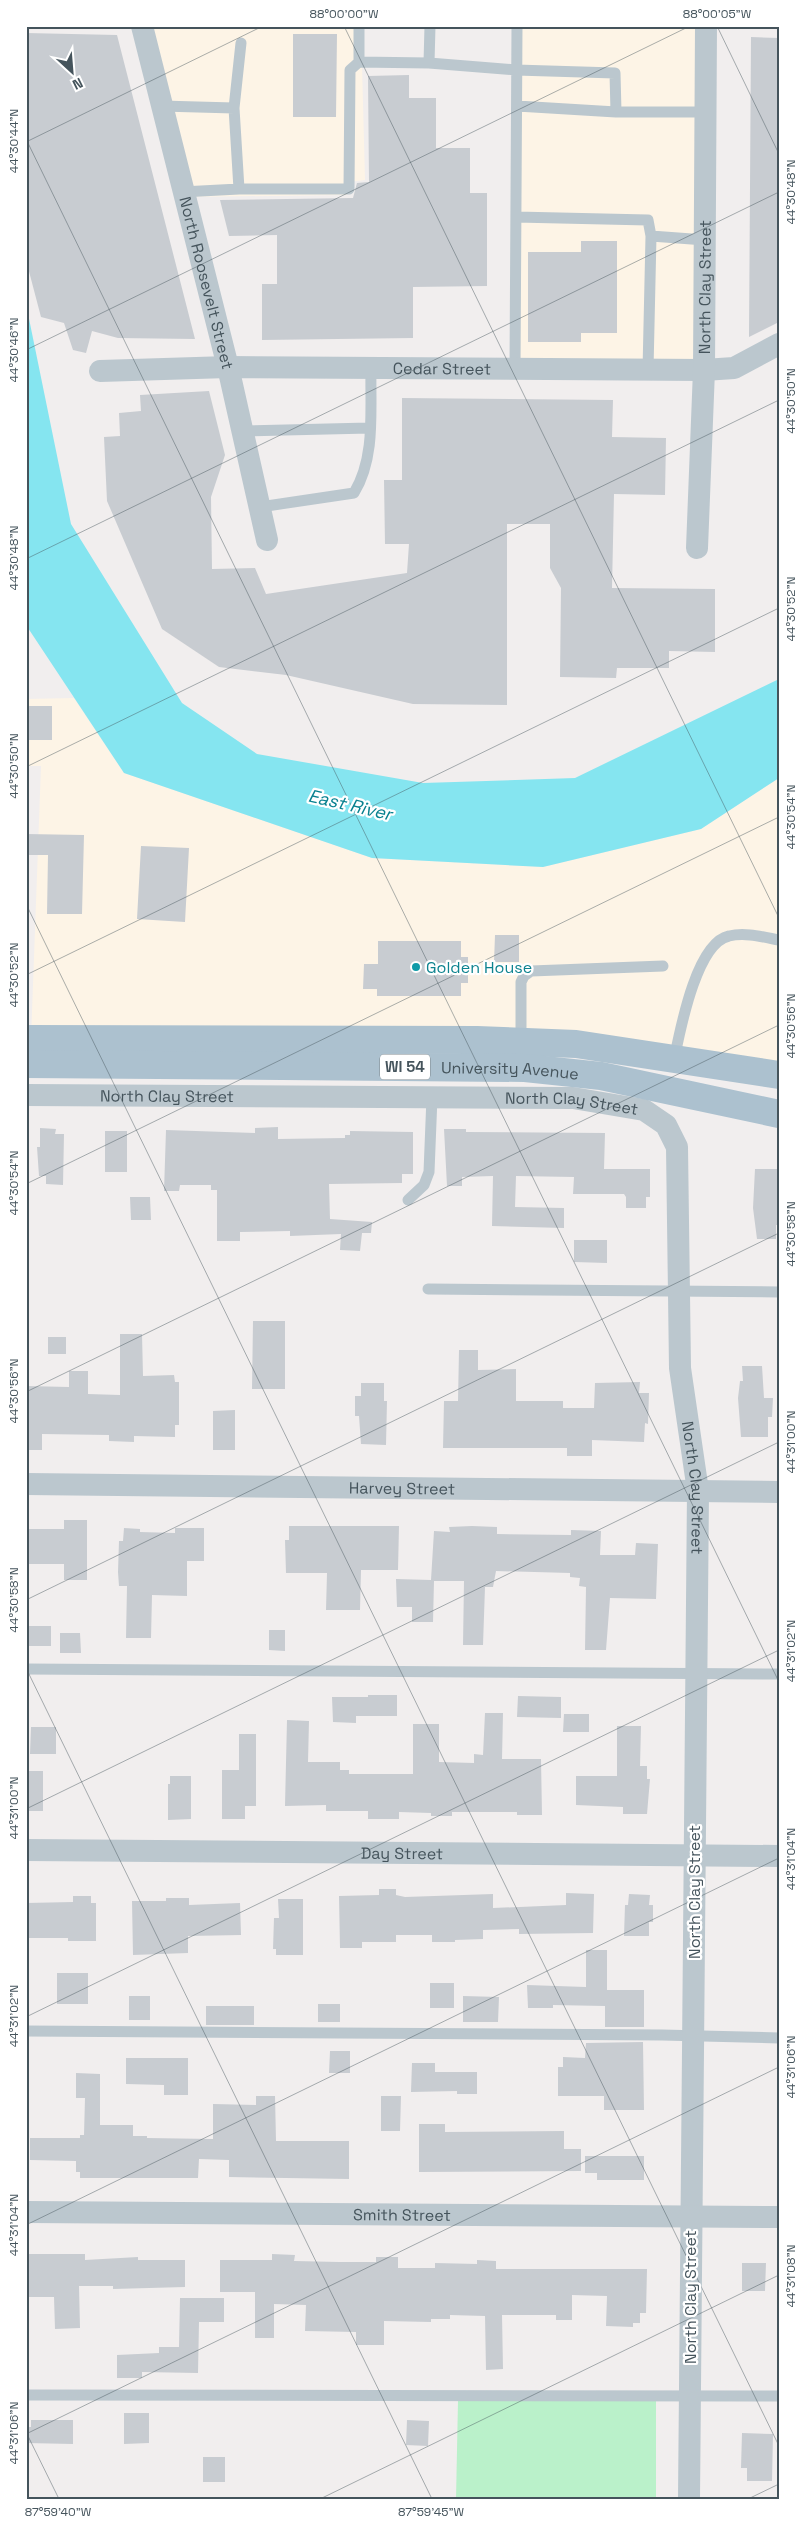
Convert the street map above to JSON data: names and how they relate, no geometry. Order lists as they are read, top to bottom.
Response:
{
  "streets": {
    "main road": ["WI 54", "University Avenue"],
    "street": [
      "North Roosevelt Street",
      "North Clay Street",
      "Cedar Street",
      "Harvey Street",
      "Day Street",
      "Smith Street"
    ]
  },
  "crossings": [
    ["North Roosevelt Street", "Cedar Street"],
    ["North Clay Street", "Cedar Street"],
    ["North Clay Street", "Harvey Street"],
    ["North Clay Street", "Day Street"],
    ["North Clay Street", "Smith Street"]
  ],
  "water": ["East River"],
  "places": ["Golden House"],
  "north": "bottom right",
  "coordinates": [
    "88°00'00\"W",
    "88°00'05\"W",
    "44°30'44\"N",
    "44°30'48\"N",
    "44°30'46\"N",
    "44°30'50\"N",
    "44°30'52\"N",
    "44°30'54\"N",
    "44°30'56\"N",
    "44°30'58\"N",
    "44°31'00\"N",
    "44°31'02\"N",
    "44°31'04\"N",
    "44°31'06\"N",
    "44°31'08\"N",
    "87°59'40\"W",
    "87°59'45\"W"
  ]
}
